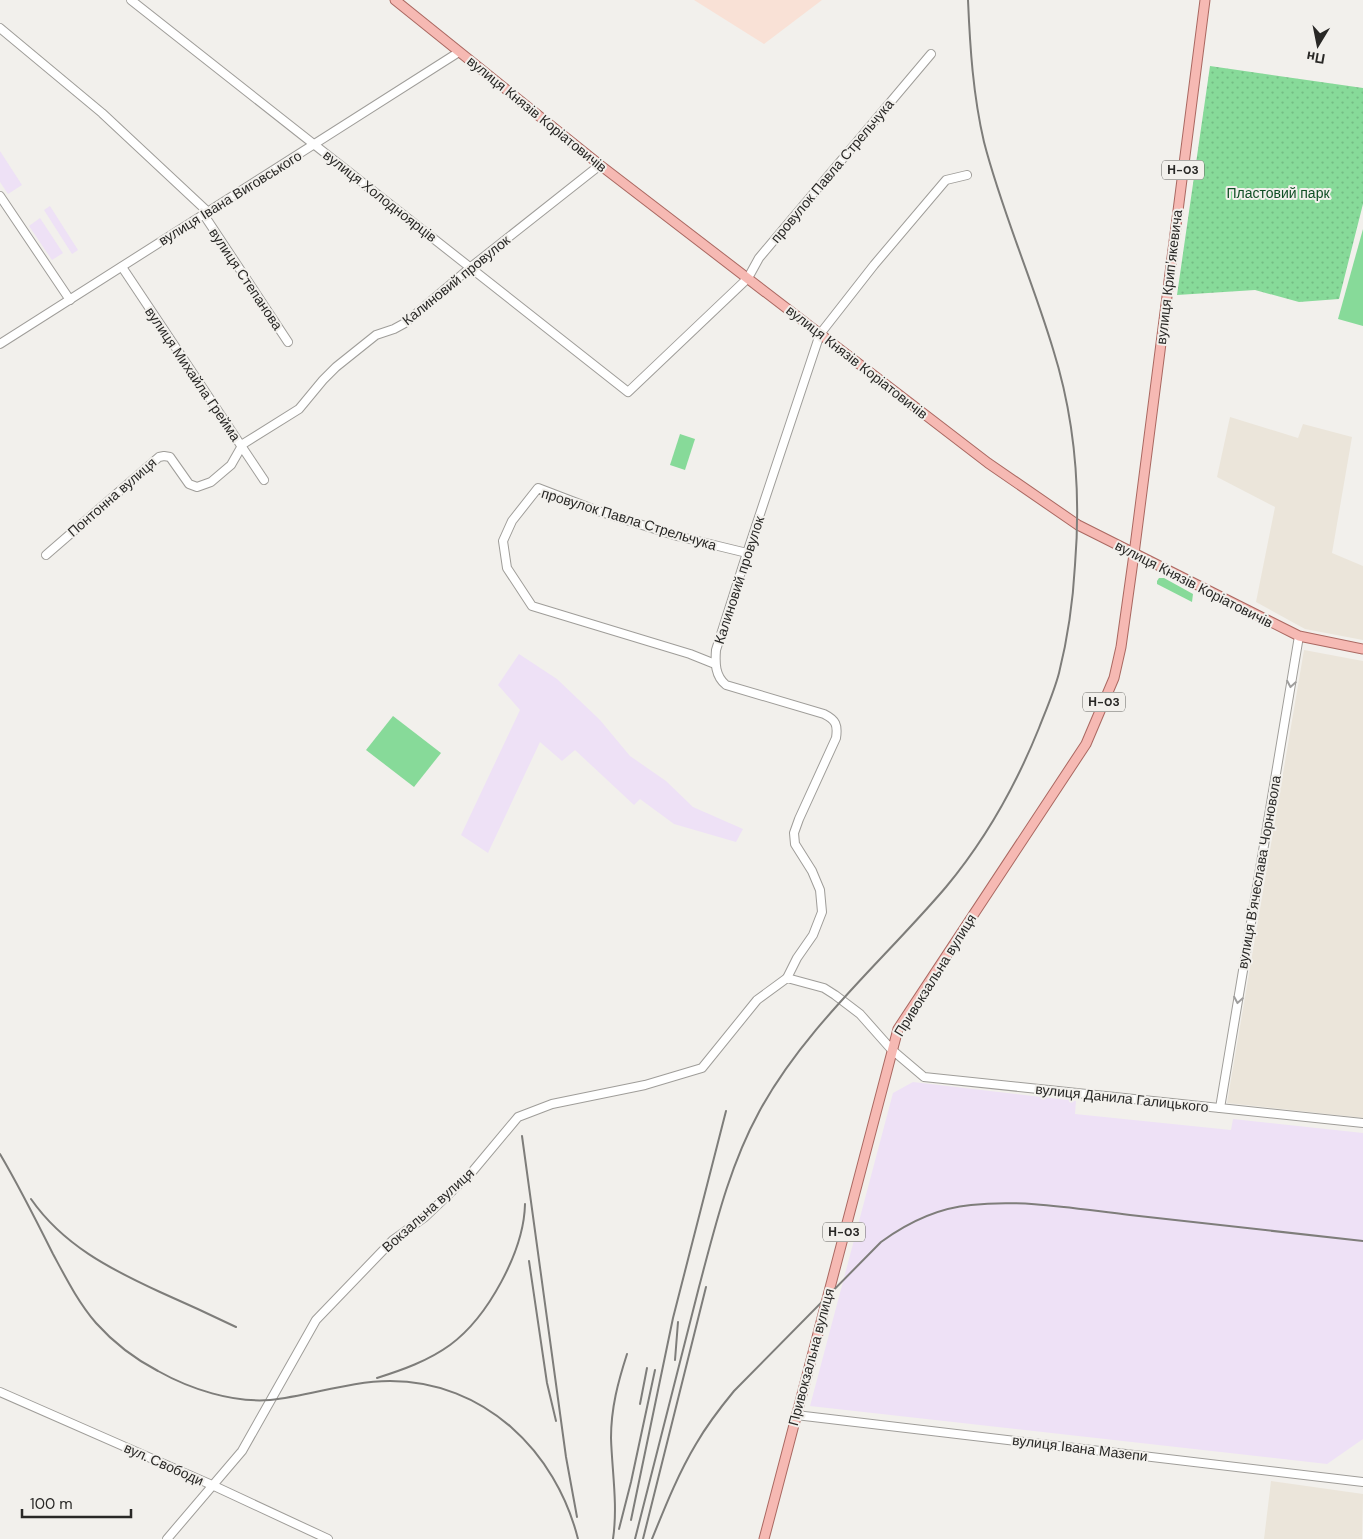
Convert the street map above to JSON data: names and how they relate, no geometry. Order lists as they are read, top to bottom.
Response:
{
  "streets": {
    "main road": [
      "вулиця Князів Коріатовичів",
      "Н-03",
      "вулиця Крипʼякевича",
      "Привокзальна вулиця"
    ],
    "street": [
      "провулок Павла Стрельчука",
      "вулиця Холодноярців",
      "вулиця Івана Виговського",
      "вулиця Степанова",
      "Калиновий провулок",
      "вулиця Михайла Грейма",
      "Понтонна вулиця",
      "вулиця В'ячеслава Чорновола",
      "вулиця Данила Галицького",
      "Вокзальна вулиця",
      "вулиця Івана Мазепи",
      "вул. Свободи"
    ]
  },
  "crossings": [
    ["вулиця Князів Коріатовичів", "провулок Павла Стрельчука"],
    ["вулиця Князів Коріатовичів", "вулиця Івана Виговського"],
    ["вулиця Князів Коріатовичів", "вулиця Крипʼякевича"],
    ["вулиця Князів Коріатовичів", "Калиновий провулок"],
    ["вулиця Князів Коріатовичів", "вулиця В'ячеслава Чорновола"],
    ["вулиця Князів Коріатовичів", "Привокзальна вулиця"],
    ["провулок Павла Стрельчука", "вулиця Холодноярців"],
    ["провулок Павла Стрельчука", "Калиновий провулок"],
    ["вулиця Холодноярців", "вулиця Івана Виговського"],
    ["вулиця Холодноярців", "Калиновий провулок"],
    ["вулиця Івана Виговського", "вулиця Степанова"],
    ["вулиця Івана Виговського", "вулиця Михайла Грейма"],
    ["вулиця Крипʼякевича", "Привокзальна вулиця"],
    ["Калиновий провулок", "вулиця Михайла Грейма"],
    ["Калиновий провулок", "Понтонна вулиця"],
    ["Калиновий провулок", "Вокзальна вулиця"],
    ["вулиця Михайла Грейма", "Понтонна вулиця"],
    ["вулиця В'ячеслава Чорновола", "вулиця Данила Галицького"],
    ["Привокзальна вулиця", "вулиця Данила Галицького"],
    ["Привокзальна вулиця", "вулиця Івана Мазепи"],
    ["Вокзальна вулиця", "вул. Свободи"]
  ],
  "one_way": ["вулиця В'ячеслава Чорновола"],
  "parks": ["Пластовий парк"],
  "scale_bar": "100 m",
  "north": "bottom"
}
